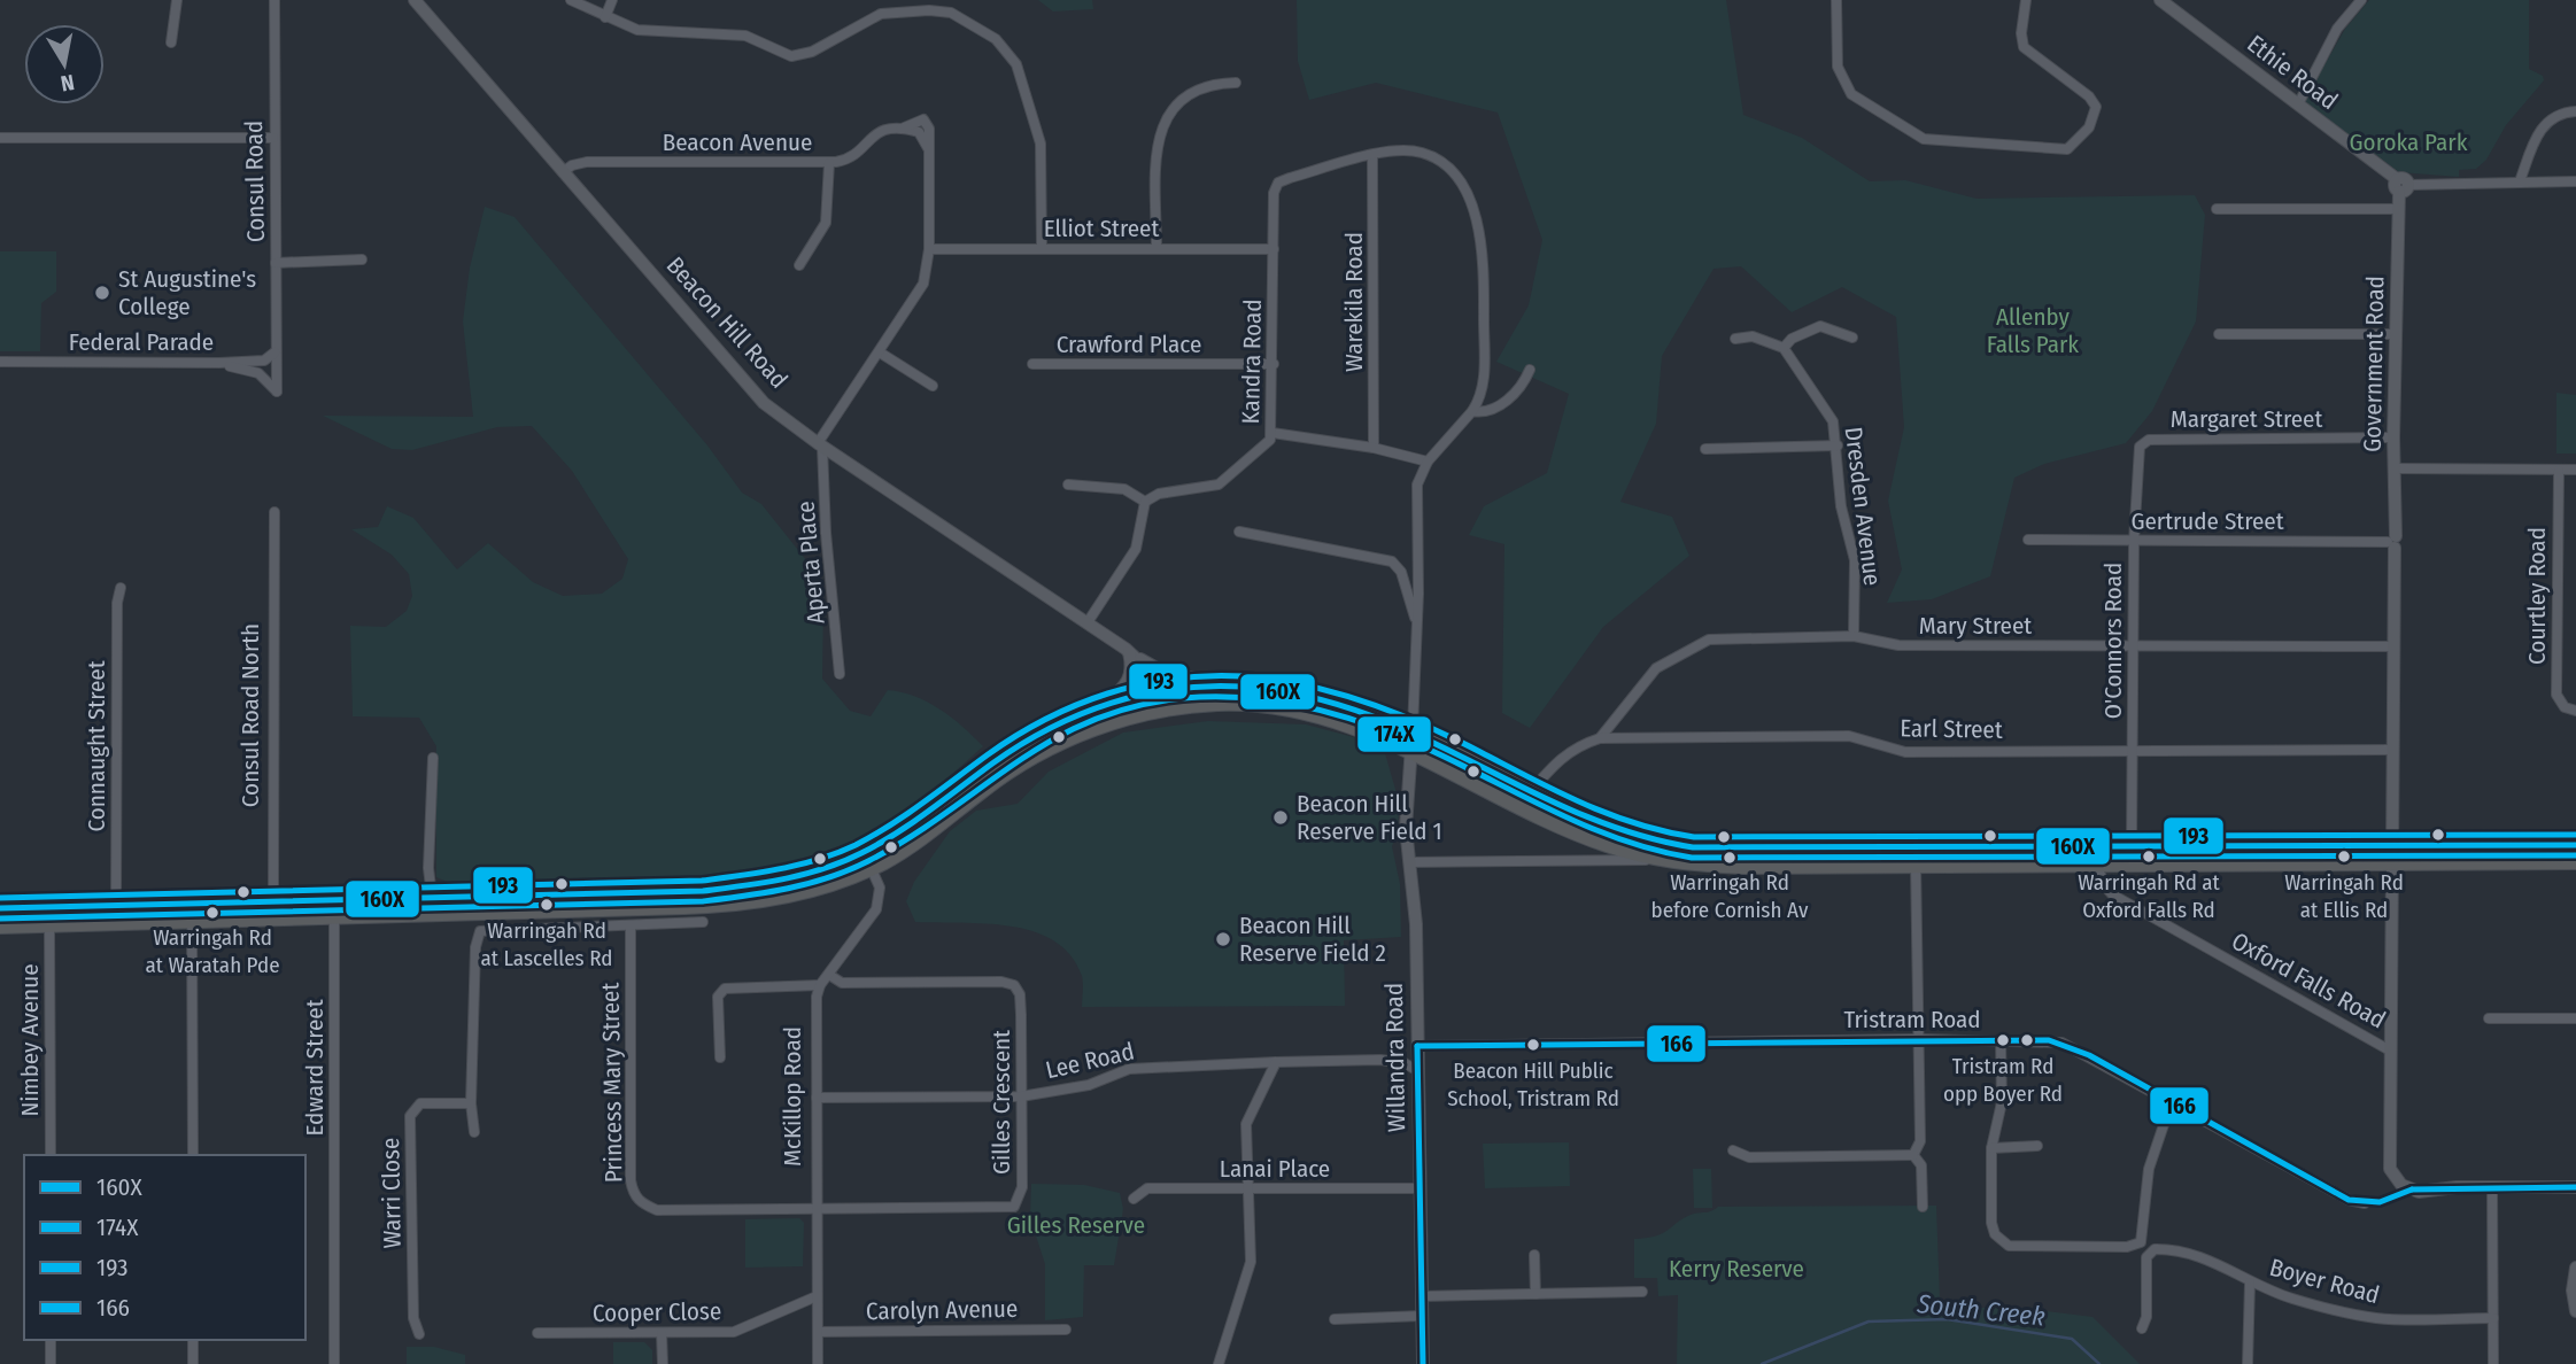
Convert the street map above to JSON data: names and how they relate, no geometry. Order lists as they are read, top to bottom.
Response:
{
  "streets": {
    "main road": [
      "Ethie Road",
      "Beacon Hill Road",
      "Government Road",
      "Willandra Road"
    ],
    "street": [
      "Beacon Avenue",
      "Consul Road",
      "Elliot Street",
      "Warekila Road",
      "Federal Parade",
      "Crawford Place",
      "Kandra Road",
      "Margaret Street",
      "Dresden Avenue",
      "Gertrude Street",
      "Aperta Place",
      "Courtley Road",
      "Mary Street",
      "O'Connors Road",
      "Consul Road North",
      "Earl Street",
      "Connaught Street",
      "Oxford Falls Road",
      "Tristram Road",
      "Nimbey Avenue",
      "Lee Road",
      "Edward Street",
      "Princess Mary Street",
      "McKillop Road",
      "Gilles Crescent",
      "Lanai Place",
      "Warri Close",
      "Boyer Road",
      "Carolyn Avenue",
      "Cooper Close"
    ]
  },
  "crossings": [
    ["Ethie Road", "Government Road"],
    ["Beacon Avenue", "Elliot Street"],
    ["Beacon Avenue", "Beacon Hill Road"],
    ["Beacon Avenue", "Aperta Place"],
    ["Consul Road", "Federal Parade"],
    ["Elliot Street", "Kandra Road"],
    ["Warekila Road", "Kandra Road"],
    ["Beacon Hill Road", "Aperta Place"],
    ["Crawford Place", "Kandra Road"],
    ["Government Road", "Margaret Street"],
    ["Government Road", "Gertrude Street"],
    ["Government Road", "Mary Street"],
    ["Government Road", "Earl Street"],
    ["Government Road", "Oxford Falls Road"],
    ["Margaret Street", "O'Connors Road"],
    ["Dresden Avenue", "Mary Street"],
    ["Gertrude Street", "O'Connors Road"],
    ["Mary Street", "O'Connors Road"],
    ["Mary Street", "Earl Street"],
    ["O'Connors Road", "Earl Street"],
    ["Tristram Road", "Willandra Road"],
    ["Willandra Road", "Lee Road"],
    ["Willandra Road", "Lanai Place"],
    ["Lee Road", "McKillop Road"],
    ["Lee Road", "Gilles Crescent"],
    ["Princess Mary Street", "McKillop Road"],
    ["Princess Mary Street", "Gilles Crescent"],
    ["McKillop Road", "Gilles Crescent"],
    ["McKillop Road", "Carolyn Avenue"],
    ["McKillop Road", "Cooper Close"]
  ],
  "water": ["South Creek"],
  "parks": [
    "Goroka Park",
    "Allenby Falls Park",
    "Gilles Reserve",
    "Kerry Reserve"
  ],
  "places": [
    "St Augustine's College",
    "Beacon Hill Reserve Field 1",
    "Warringah Rd at Oxford Falls Rd",
    "Warringah Rd at Ellis Rd",
    "Warringah Rd before Cornish Av",
    "Warringah Rd at Lascelles Rd",
    "Warringah Rd at Waratah Pde",
    "Beacon Hill Reserve Field 2",
    "Tristram Rd opp Boyer Rd",
    "Beacon Hill Public School, Tristram Rd"
  ],
  "lines": [
    "transit line 193",
    "transit line 160X",
    "transit line 174X",
    "transit line 166"
  ],
  "legend": [
    "160X",
    "174X",
    "193",
    "166"
  ],
  "north": "bottom"
}
